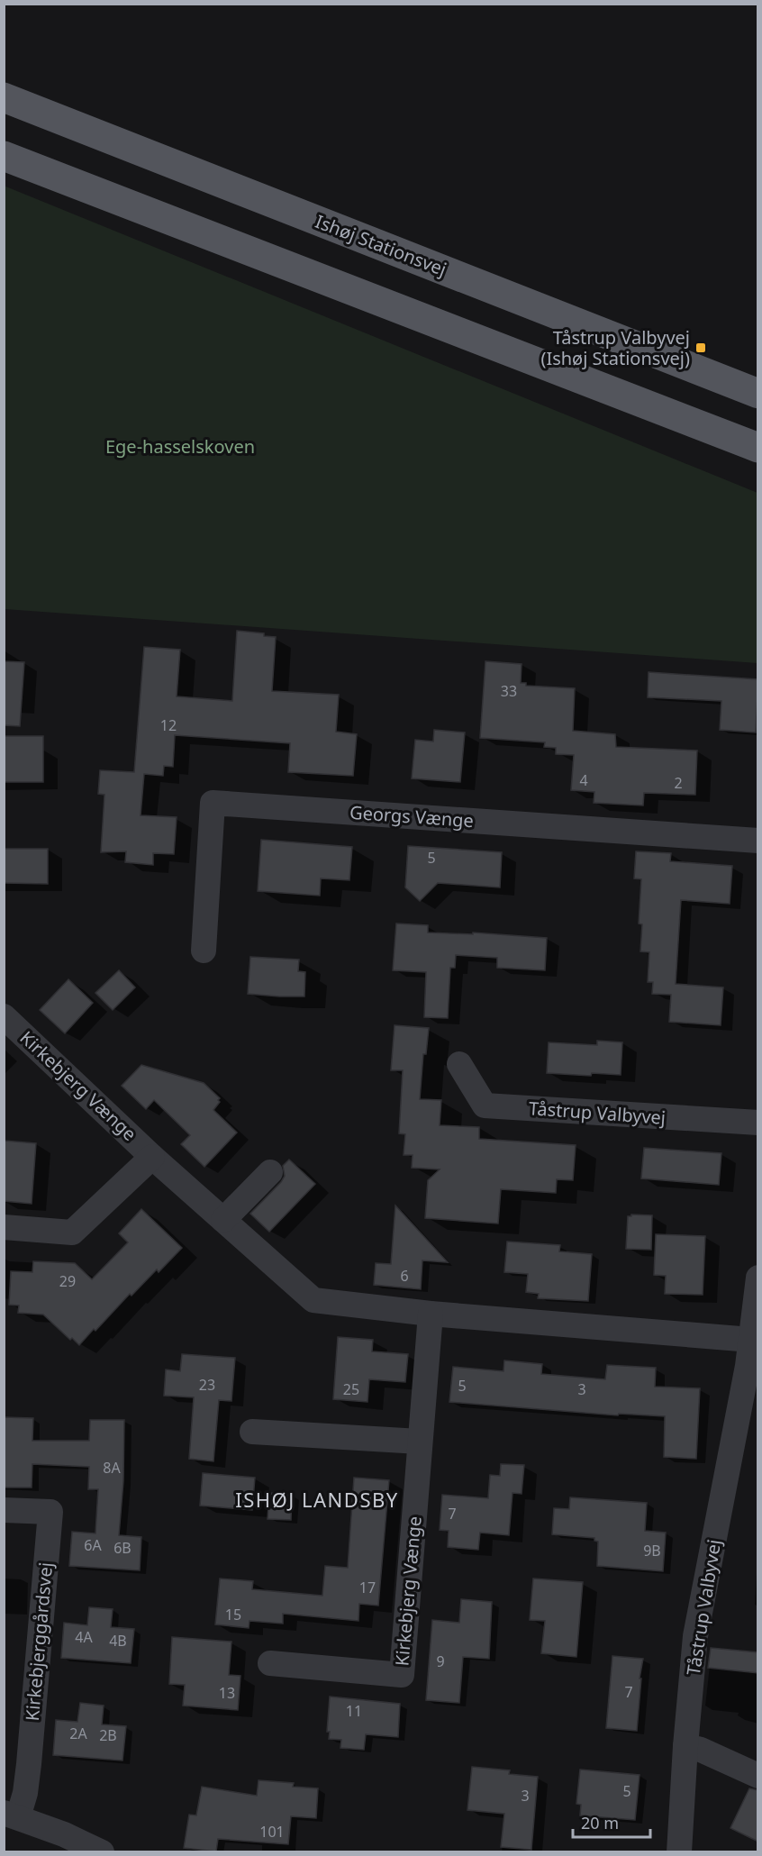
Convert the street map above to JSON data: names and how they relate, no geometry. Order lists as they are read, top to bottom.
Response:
{
  "streets": {
    "main road": ["Ishøj Stationsvej"],
    "street": [
      "Georgs Vænge",
      "Kirkebjerg Vænge",
      "Tåstrup Valbyvej",
      "Kirkebjerggårdsvej"
    ]
  },
  "crossings": [
    ["Kirkebjerg Vænge", "Tåstrup Valbyvej"]
  ],
  "districts": ["ISHØJ LANDSBY"],
  "parks": ["Ege-hasselskoven"],
  "places": {
    "transit": ["Tåstrup Valbyvej (Ishøj Stationsvej)"]
  },
  "house_numbers": [
    "33",
    "12",
    "4",
    "2",
    "5",
    "6",
    "29",
    "23",
    "5",
    "25",
    "3",
    "8A",
    "7",
    "6A",
    "6B",
    "9B",
    "17",
    "15",
    "4A",
    "4B",
    "9",
    "7",
    "13",
    "11",
    "2A",
    "2B",
    "5",
    "3",
    "101"
  ],
  "scale_bar": "20 m"
}
